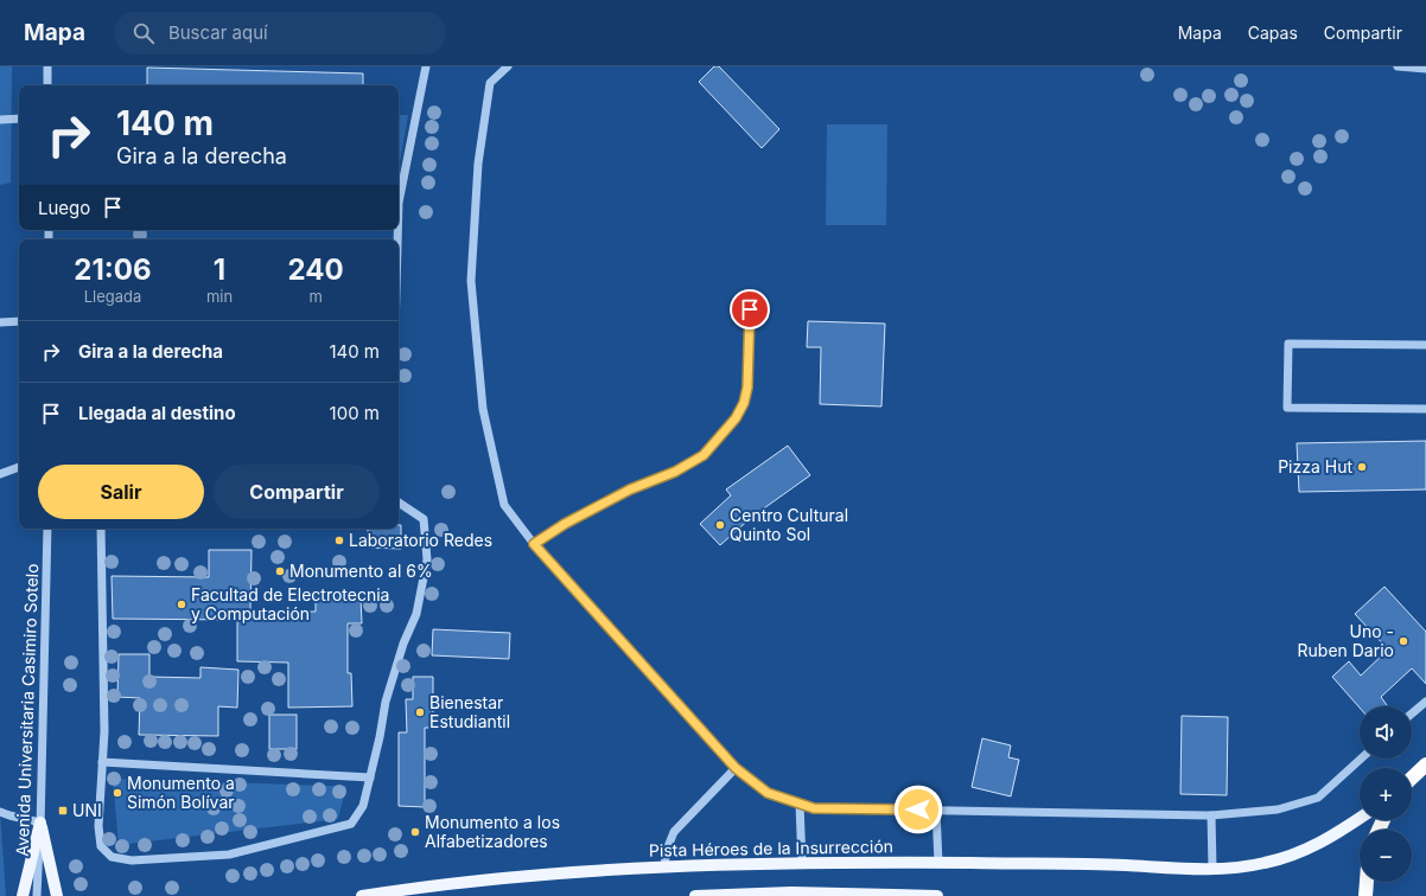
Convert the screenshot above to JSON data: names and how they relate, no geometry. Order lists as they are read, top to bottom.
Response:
{
  "streets": {
    "main road": ["Pista Héroes de la Insurrección"],
    "street": ["Avenida Universitaria Casimiro Sotelo"]
  },
  "places": {
    "other": [
      "Pizza Hut",
      "Centro Cultural Quinto Sol",
      "Laboratorio Redes",
      "Monumento al 6%",
      "Facultad de Electrotecnia y Computación",
      "Uno - Ruben Dario",
      "Bienestar Estudiantil",
      "Monumento a Simón Bolívar",
      "Monumento a los Alfabetizadores"
    ],
    "transit": ["UNI"]
  },
  "page": {
    "header": "Mapa",
    "search": "Buscar aquí",
    "nav": ["Mapa", "Capas", "Compartir"],
    "turn": ["140 m", "Gira a la derecha"],
    "then": "Luego",
    "eta": [
      "21:06",
      "Llegada",
      "1",
      "min",
      "240",
      "m"
    ],
    "list": [
      {
        "name": "Gira a la derecha",
        "value": "140 m"
      },
      {
        "name": "Llegada al destino",
        "value": "100 m"
      }
    ],
    "buttons": ["Salir", "Compartir"],
    "map_buttons": ["+", "−"]
  }
}
